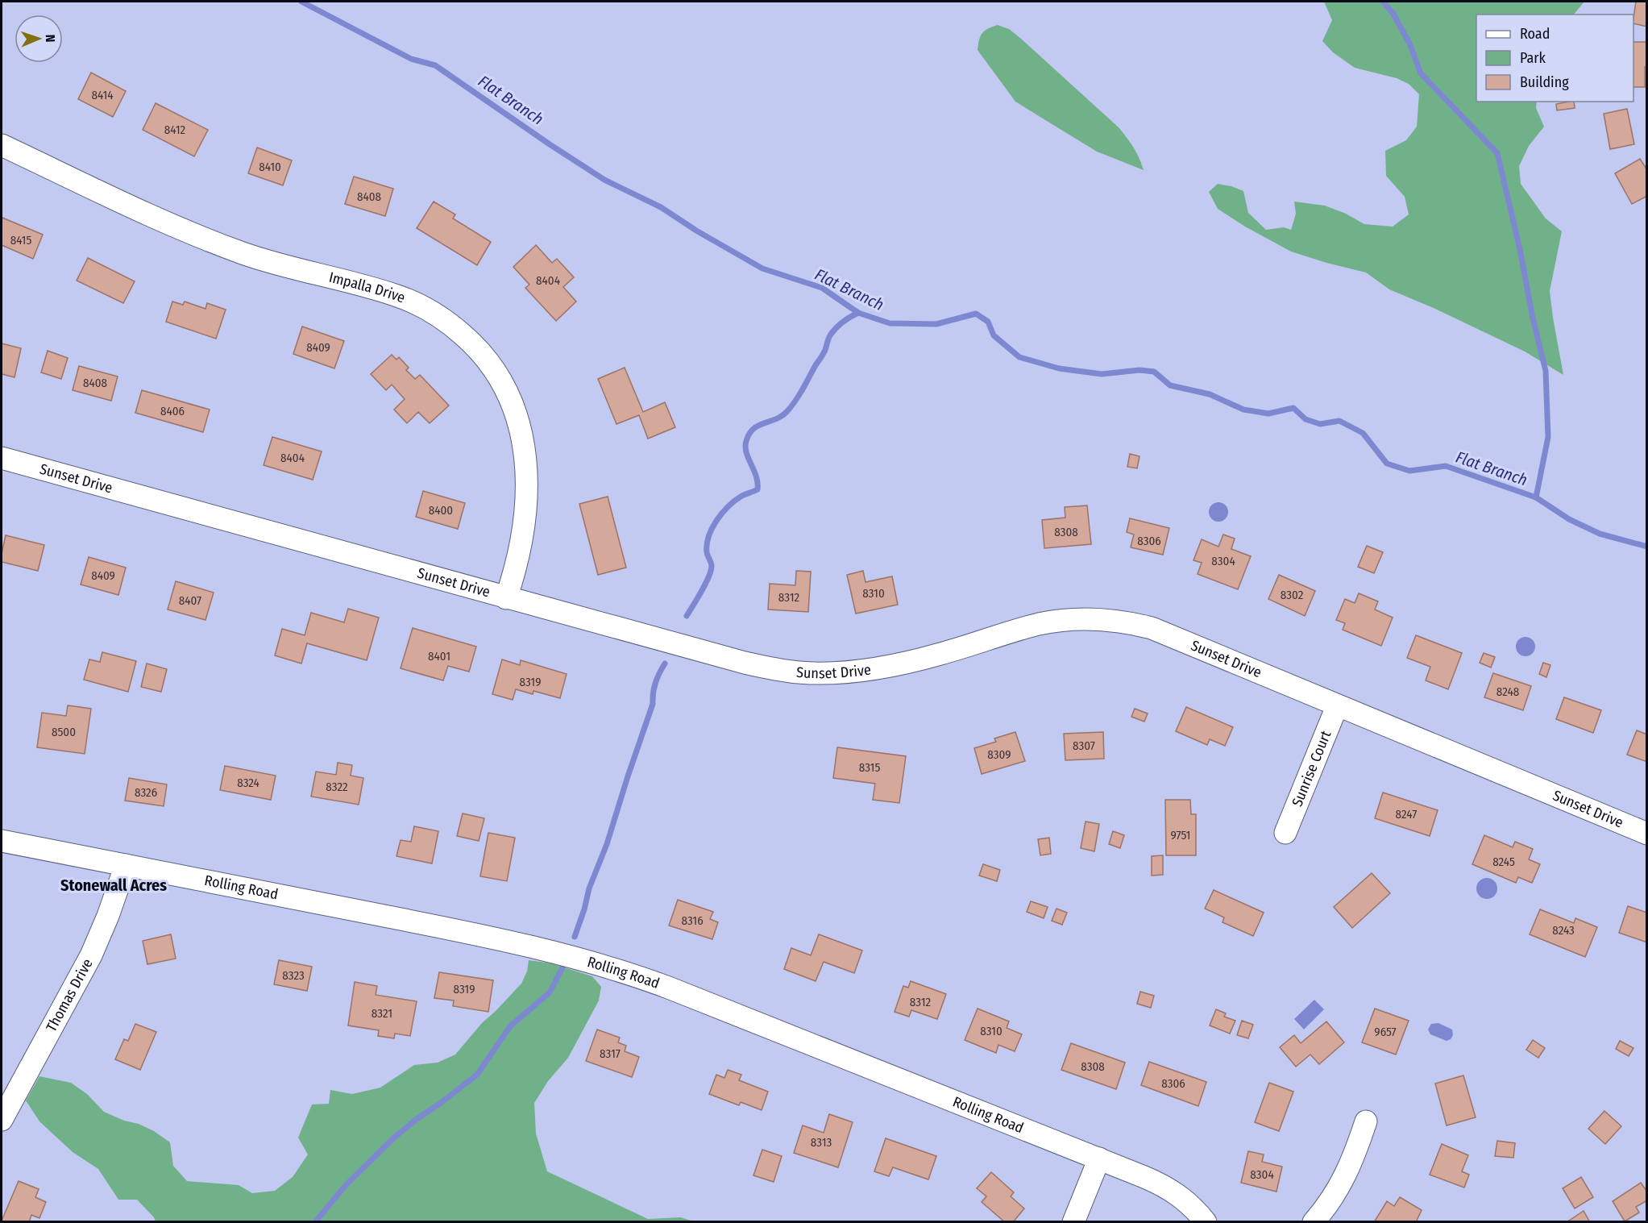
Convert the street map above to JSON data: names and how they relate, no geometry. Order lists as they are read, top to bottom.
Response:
{
  "streets": {
    "street": [
      "Impalla Drive",
      "Sunset Drive",
      "Sunrise Court",
      "Rolling Road",
      "Thomas Drive"
    ]
  },
  "crossings": [
    ["Impalla Drive", "Sunset Drive"],
    ["Sunset Drive", "Sunrise Court"],
    ["Rolling Road", "Thomas Drive"]
  ],
  "districts": ["Stonewall Acres"],
  "water": ["Flat Branch"],
  "house_numbers": [
    "8414",
    "8412",
    "8410",
    "8408",
    "8415",
    "8404",
    "8409",
    "8408",
    "8406",
    "8404",
    "8400",
    "8308",
    "8306",
    "8304",
    "8409",
    "8310",
    "8302",
    "8312",
    "8407",
    "8401",
    "8319",
    "8248",
    "8500",
    "8307",
    "8309",
    "8315",
    "8324",
    "8322",
    "8326",
    "8247",
    "9751",
    "8245",
    "8316",
    "8243",
    "8323",
    "8319",
    "8312",
    "8321",
    "8310",
    "9657",
    "8317",
    "8308",
    "8306",
    "8313",
    "8304"
  ],
  "legend": ["Road", "Park", "Building"],
  "north": "right"
}
